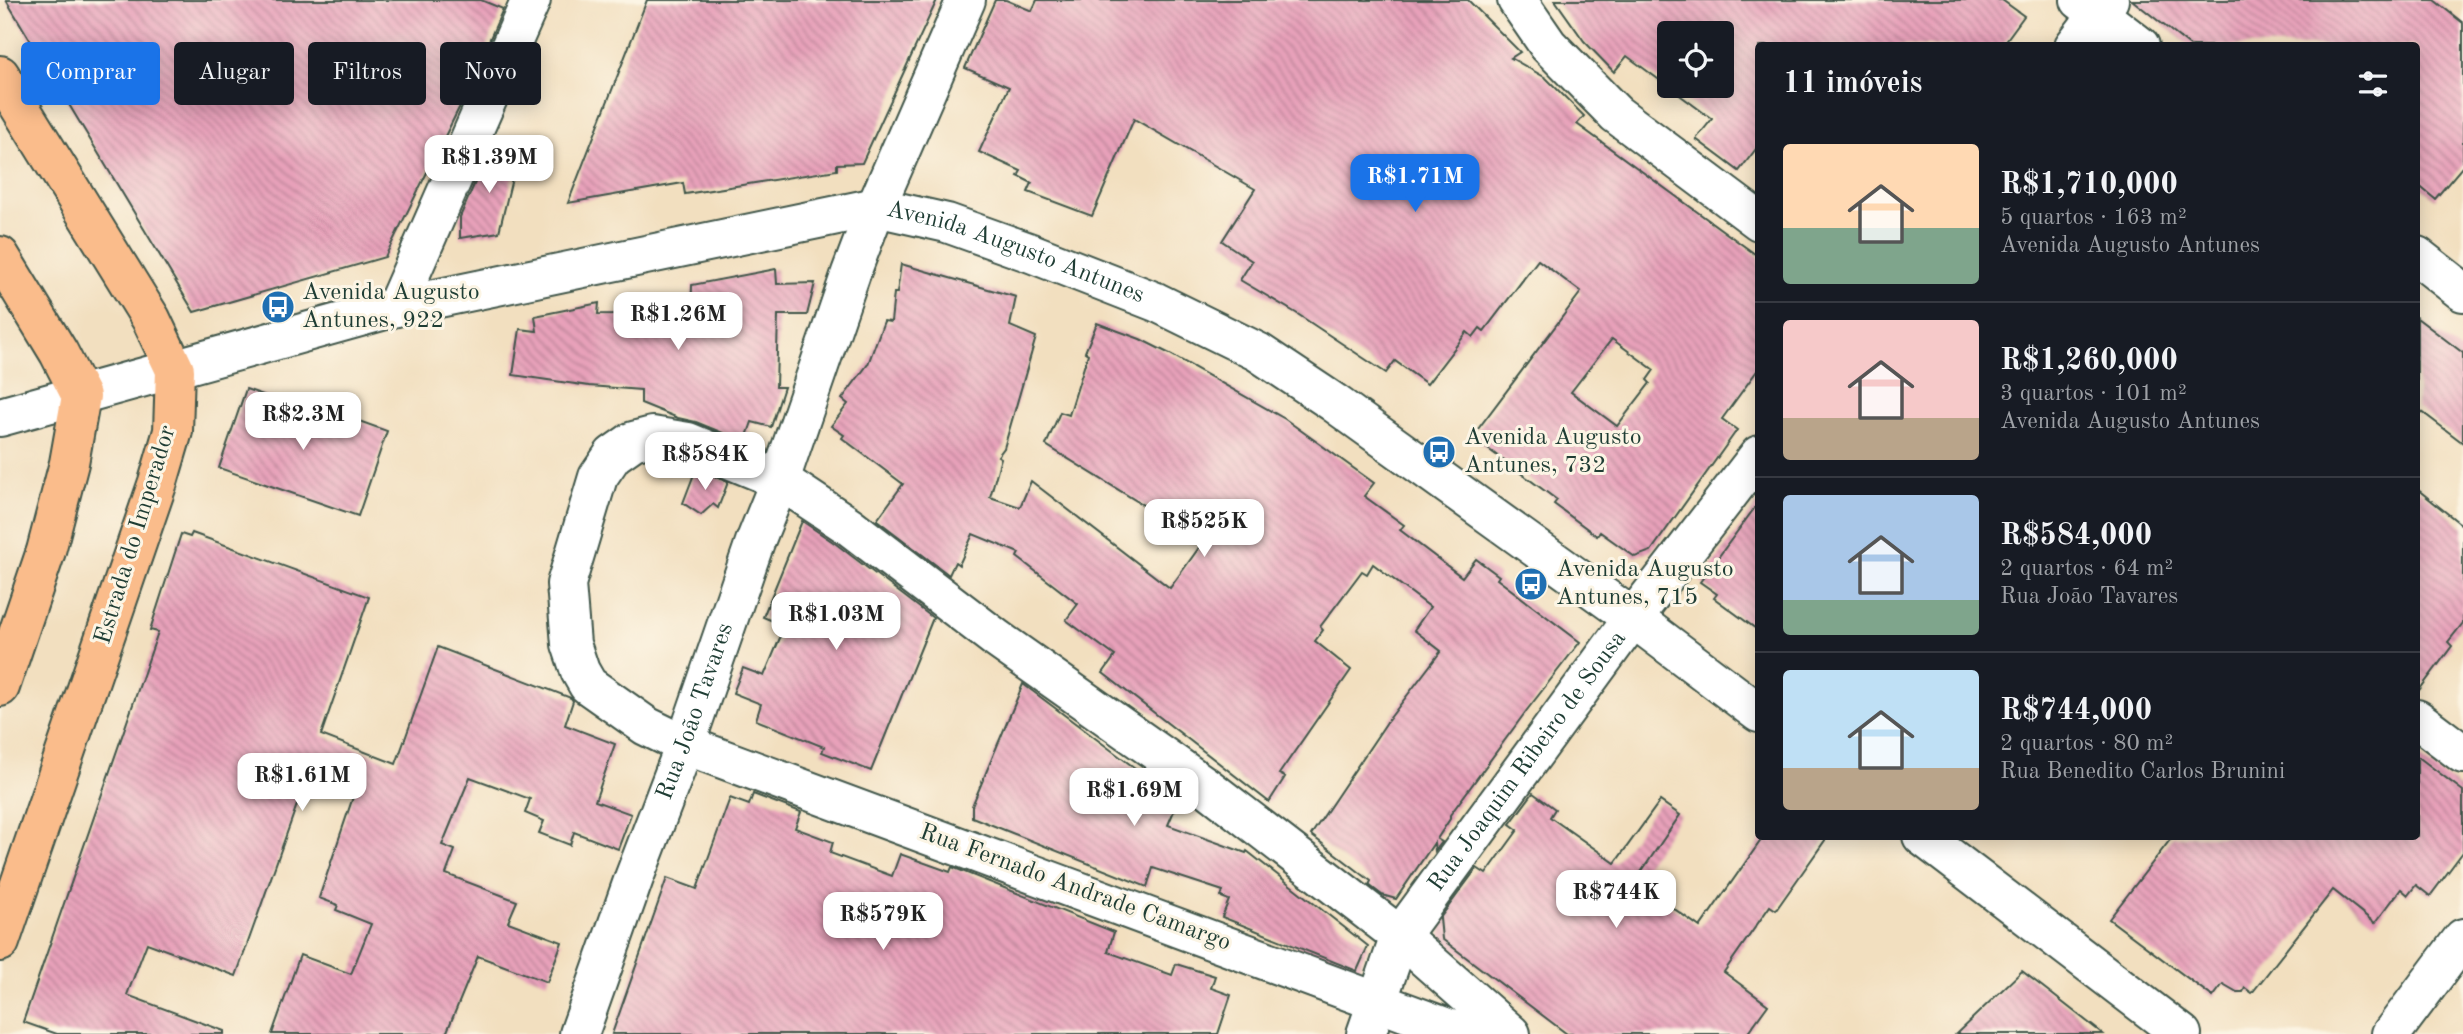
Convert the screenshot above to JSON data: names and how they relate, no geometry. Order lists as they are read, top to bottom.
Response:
{
  "streets": {
    "main road": ["Estrada do Imperador"],
    "street": [
      "Avenida Augusto Antunes",
      "Rua João Tavares",
      "Rua Joaquim Ribeiro de Sousa",
      "Rua Fernado Andrade Camargo"
    ]
  },
  "crossings": [
    ["Avenida Augusto Antunes", "Estrada do Imperador"],
    ["Avenida Augusto Antunes", "Rua João Tavares"],
    ["Avenida Augusto Antunes", "Rua Joaquim Ribeiro de Sousa"],
    ["Rua João Tavares", "Rua Fernado Andrade Camargo"],
    ["Rua Joaquim Ribeiro de Sousa", "Rua Fernado Andrade Camargo"]
  ],
  "places": {
    "bus stop": ["Avenida Augusto Antunes, 922", "Avenida Augusto Antunes, 732", "Avenida Augusto Antunes, 715"]
  },
  "page": {
    "chip": [
      "Comprar",
      "Alugar",
      "Filtros",
      "Novo"
    ],
    "heading": "11 imóveis",
    "list": [
      {
        "name": "R$1,710,000",
        "note": "5 quartos · 163 m² · Avenida Augusto Antunes"
      },
      {
        "name": "R$1,260,000",
        "note": "3 quartos · 101 m² · Avenida Augusto Antunes"
      },
      {
        "name": "R$584,000",
        "note": "2 quartos · 64 m² · Rua João Tavares"
      },
      {
        "name": "R$744,000",
        "note": "2 quartos · 80 m² · Rua Benedito Carlos Brunini"
      }
    ],
    "price": [
      "R$1.39M",
      "R$1.71M",
      "R$1.26M",
      "R$2.3M",
      "R$584K",
      "R$525K",
      "R$1.03M",
      "R$1.61M",
      "R$1.69M",
      "R$744K",
      "R$579K"
    ]
  }
}
